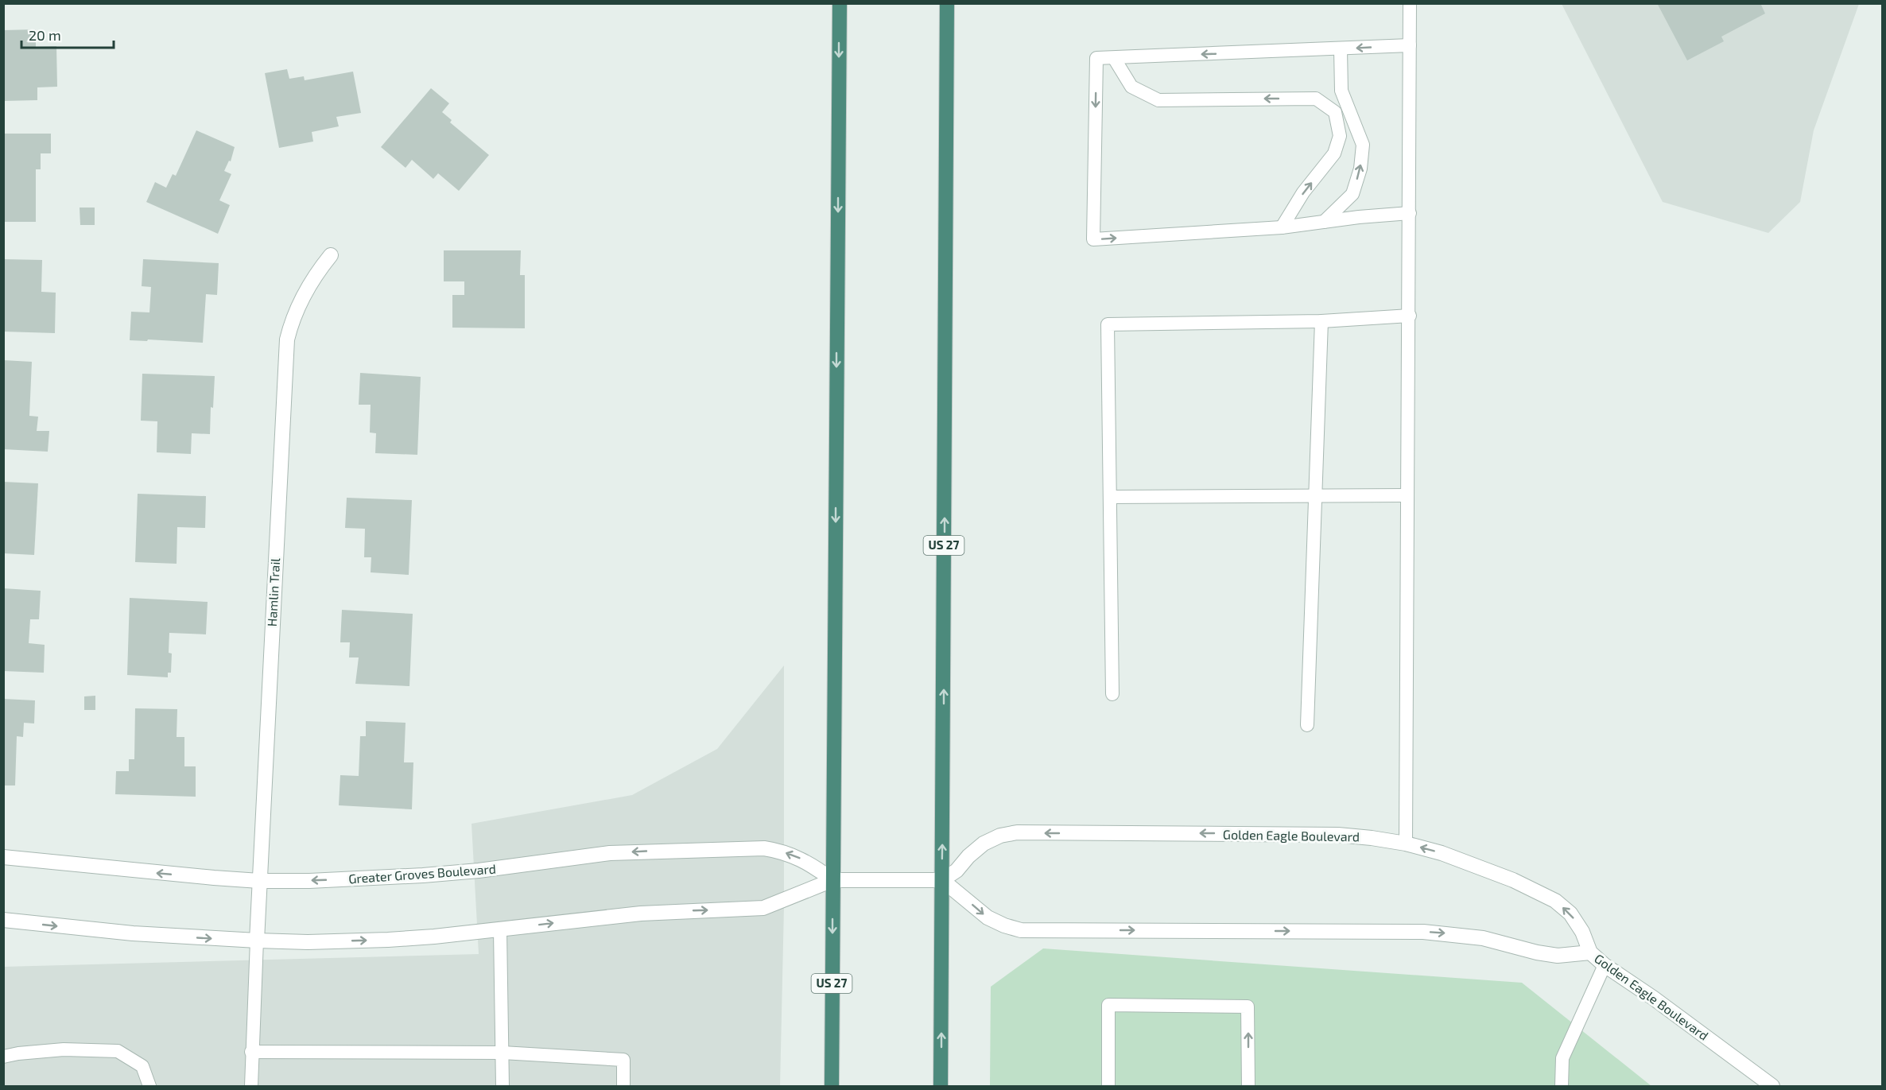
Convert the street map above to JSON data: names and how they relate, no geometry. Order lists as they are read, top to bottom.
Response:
{
  "streets": {
    "highway": ["US 27"],
    "street": ["Hamlin Trail", "Golden Eagle Boulevard", "Greater Groves Boulevard"]
  },
  "crossings": [
    ["US 27", "Golden Eagle Boulevard"],
    ["US 27", "Greater Groves Boulevard"],
    ["Hamlin Trail", "Greater Groves Boulevard"]
  ],
  "scale_bar": "20 m"
}
